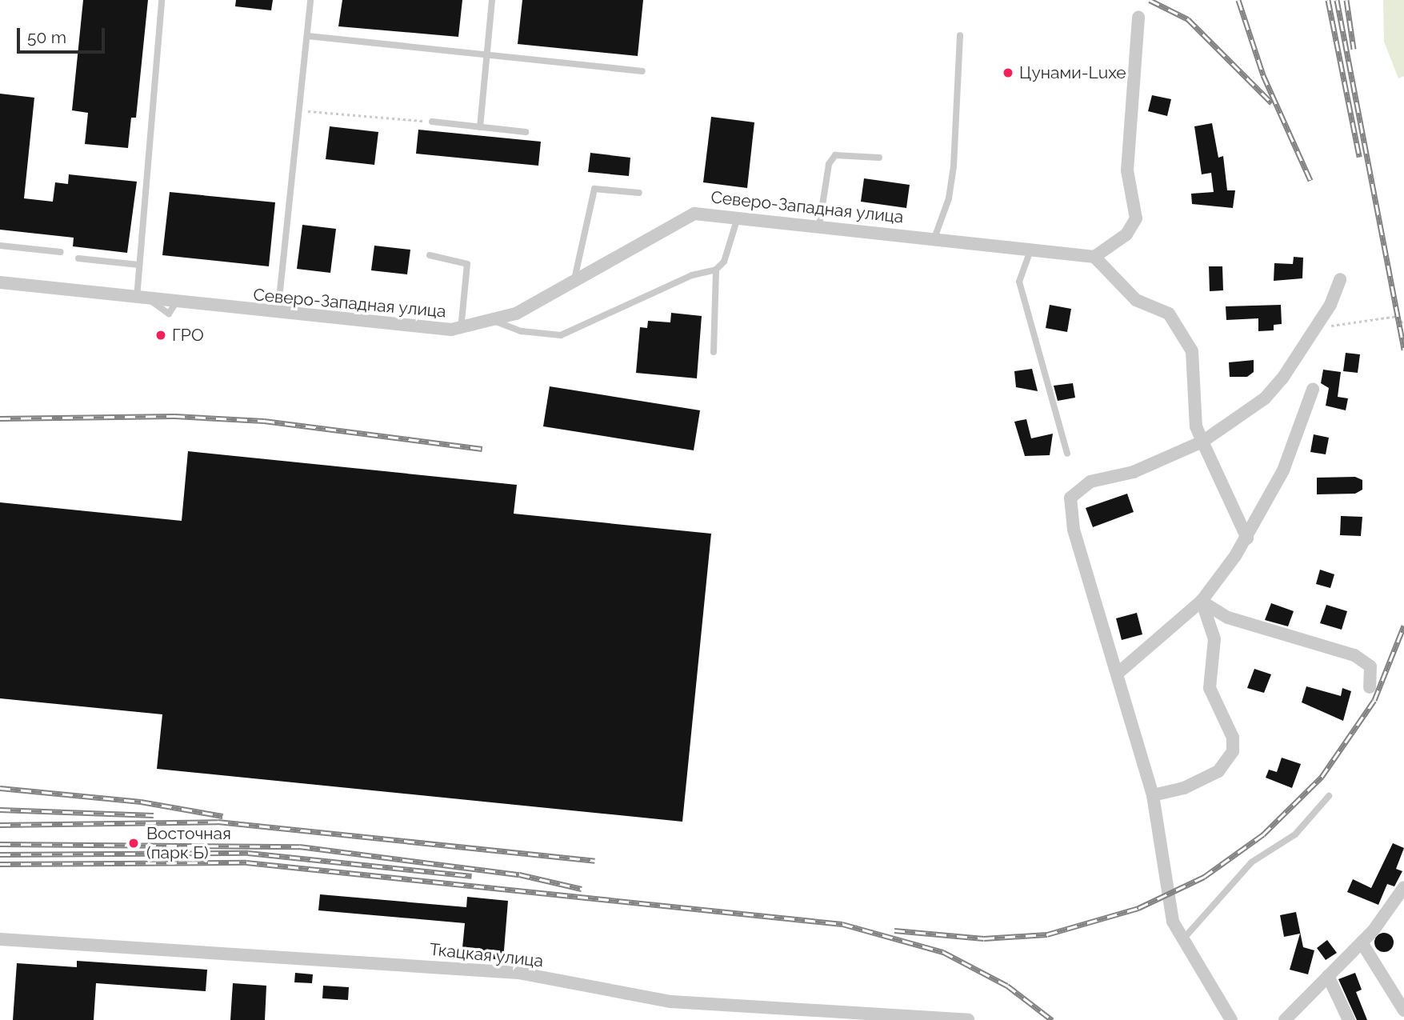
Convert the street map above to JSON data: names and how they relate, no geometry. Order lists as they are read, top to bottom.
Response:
{
  "streets": {
    "street": ["Северо-Западная улица", "Ткацкая улица"]
  },
  "places": ["Цунами-Luxe", "ГРО", "Восточная (парк Б)"],
  "scale_bar": "50 m"
}
